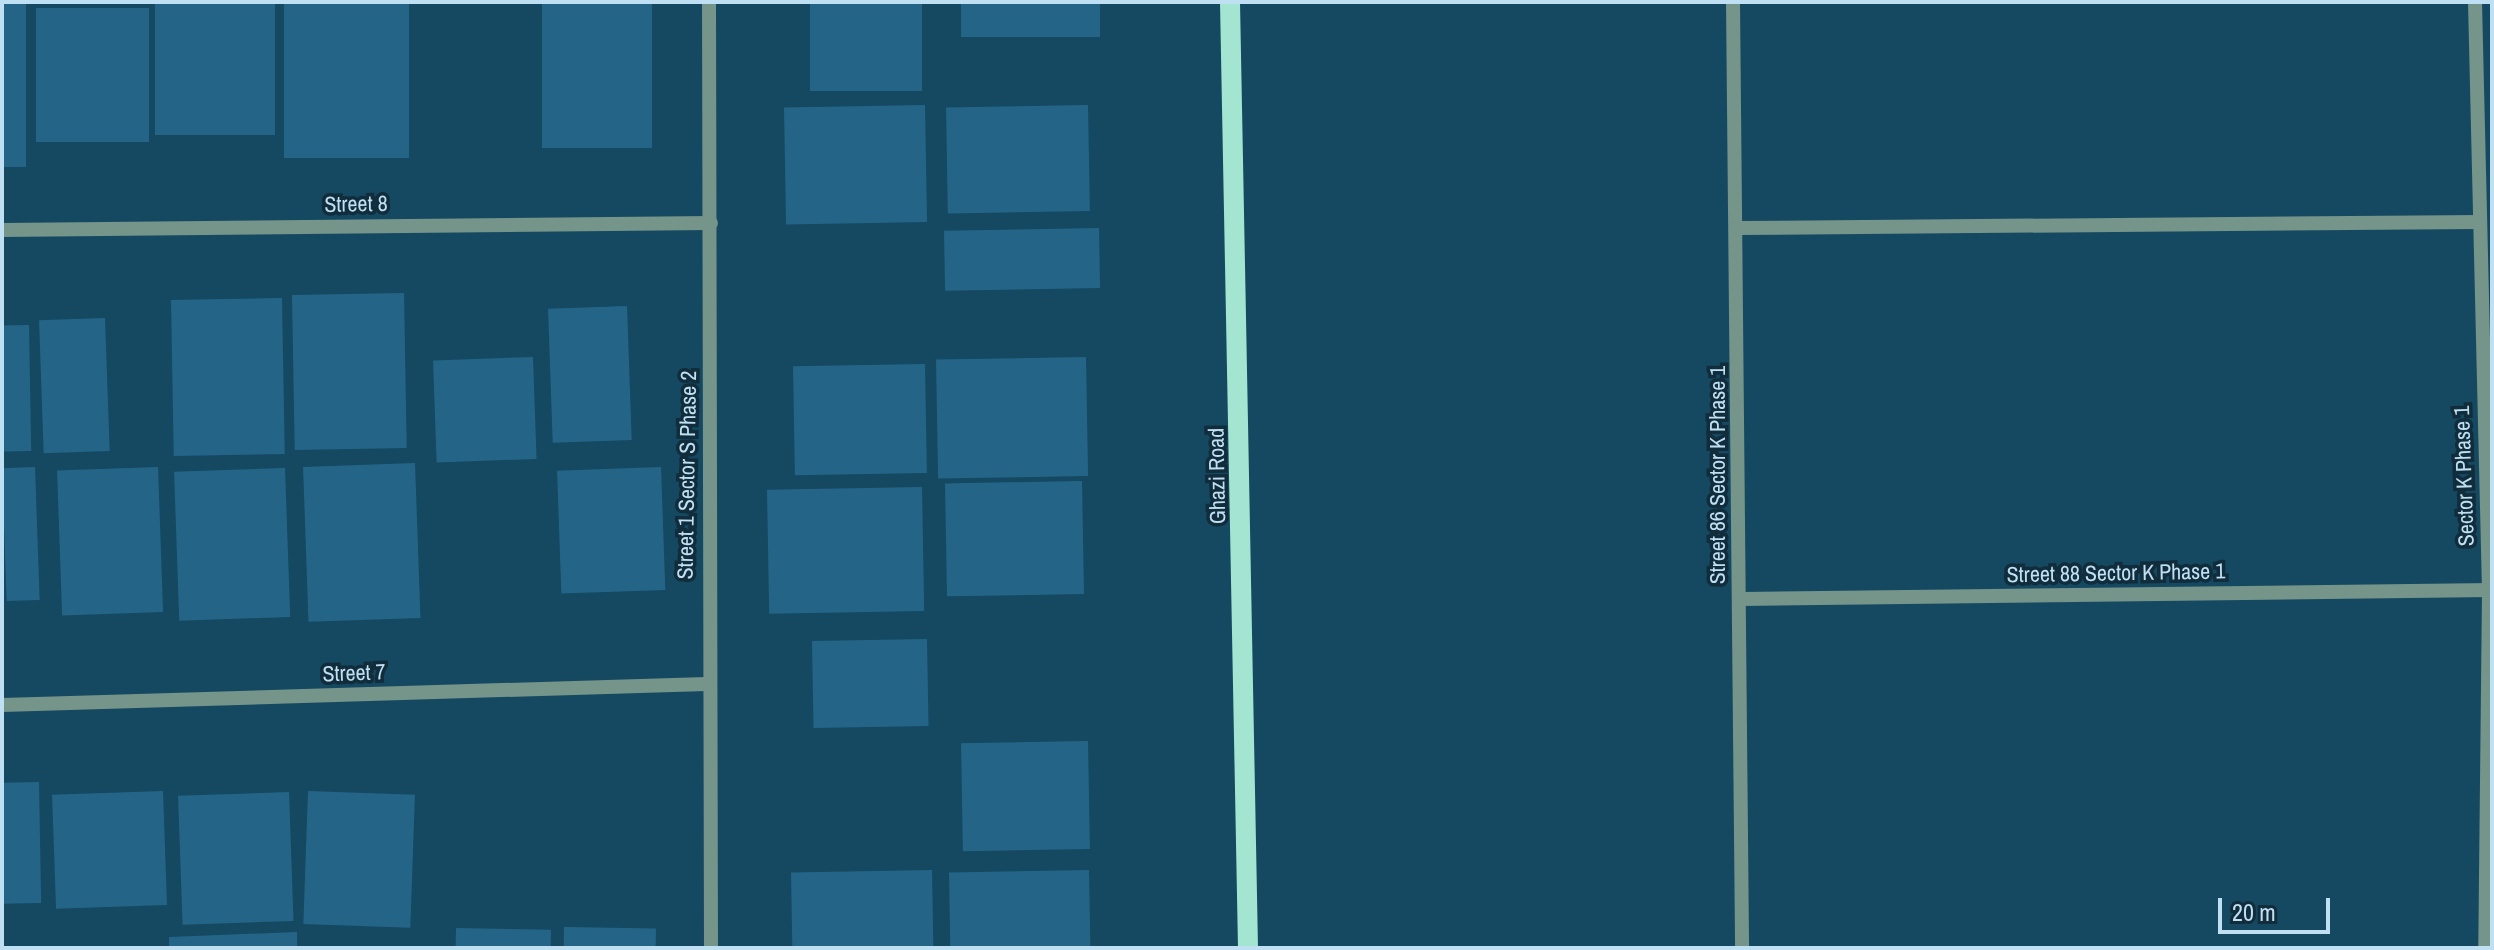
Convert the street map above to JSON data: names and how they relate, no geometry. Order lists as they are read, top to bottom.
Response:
{
  "streets": {
    "main road": ["Ghazi Road"],
    "street": [
      "Street 8",
      "Street 1 Sector S Phase 2",
      "Street 86 Sector K Phase 1",
      "Sector K Phase 1",
      "Street 88 Sector K Phase 1",
      "Street 7"
    ]
  },
  "crossings": [
    ["Street 8", "Street 1 Sector S Phase 2"],
    ["Street 1 Sector S Phase 2", "Street 7"],
    ["Street 86 Sector K Phase 1", "Street 88 Sector K Phase 1"],
    ["Sector K Phase 1", "Street 88 Sector K Phase 1"]
  ],
  "scale_bar": "20 m"
}
